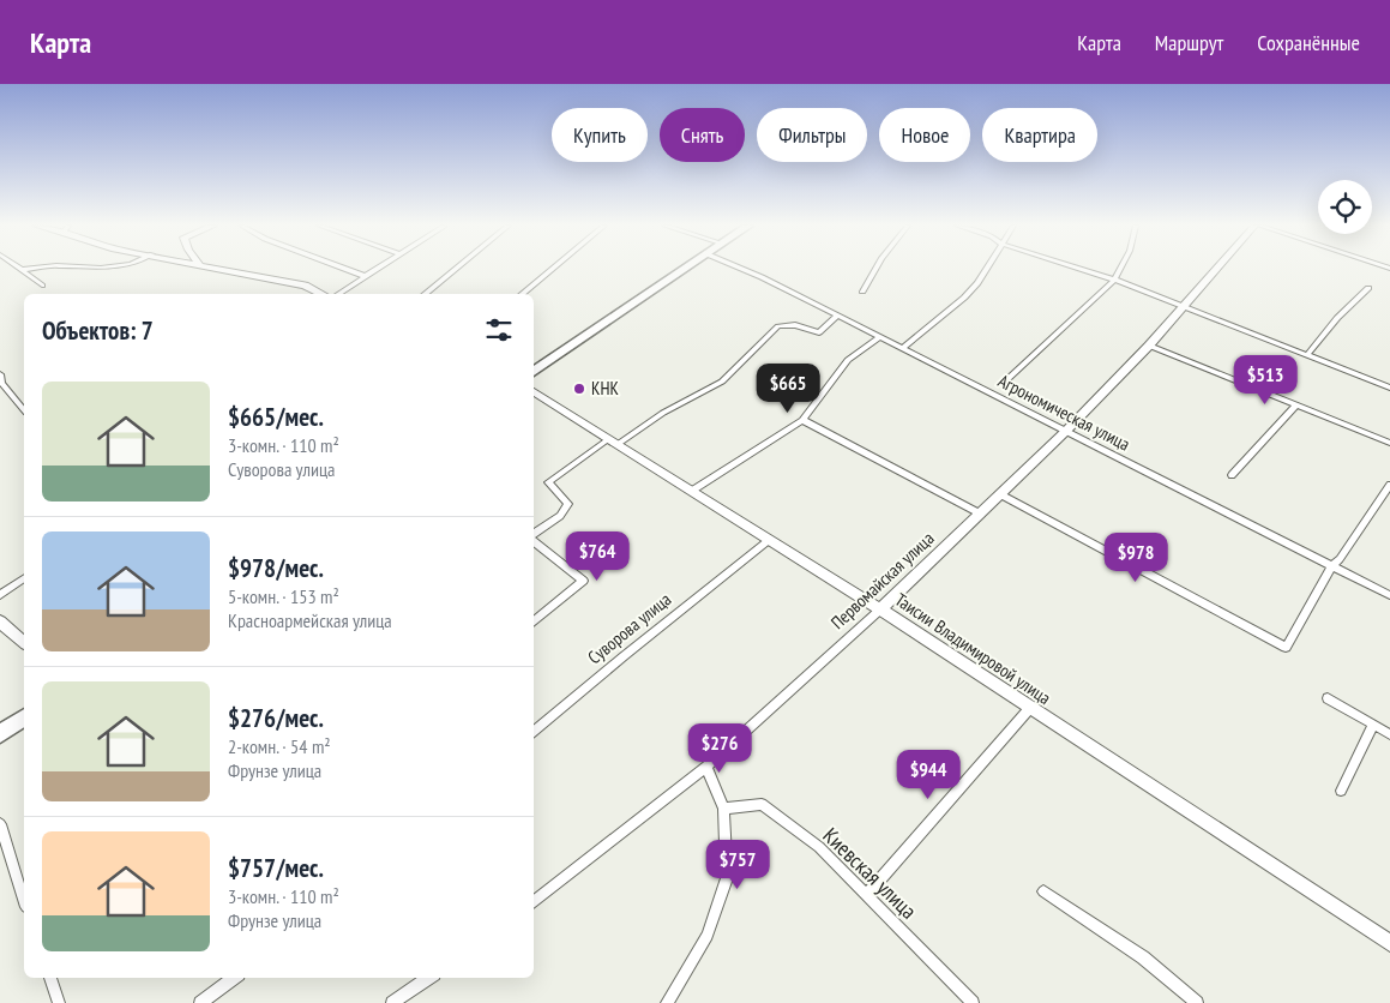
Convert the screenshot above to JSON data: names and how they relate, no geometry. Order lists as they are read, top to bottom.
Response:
{
  "streets": {
    "street": [
      "Агрономическая улица",
      "Первомайская улица",
      "Суворова улица",
      "Таисии Владимировой улица",
      "Киевская улица"
    ]
  },
  "crossings": [
    ["Агрономическая улица", "Первомайская улица"],
    ["Первомайская улица", "Таисии Владимировой улица"],
    ["Суворова улица", "Таисии Владимировой улица"]
  ],
  "places": ["КНК"],
  "page": {
    "header": "Карта",
    "nav": ["Карта", "Маршрут", "Сохранённые"],
    "chip": [
      "Купить",
      "Снять",
      "Фильтры",
      "Новое",
      "Квартира"
    ],
    "heading": "Объектов: 7",
    "price": [
      "$513",
      "$665",
      "$764",
      "$978",
      "$276",
      "$944",
      "$757"
    ],
    "list": [
      {
        "name": "$665/мес.",
        "note": "3-комн. · 110 m² · Суворова улица"
      },
      {
        "name": "$978/мес.",
        "note": "5-комн. · 153 m² · Красноармейская улица"
      },
      {
        "name": "$276/мес.",
        "note": "2-комн. · 54 m² · Фрунзе улица"
      },
      {
        "name": "$757/мес.",
        "note": "3-комн. · 110 m² · Фрунзе улица"
      }
    ]
  }
}
